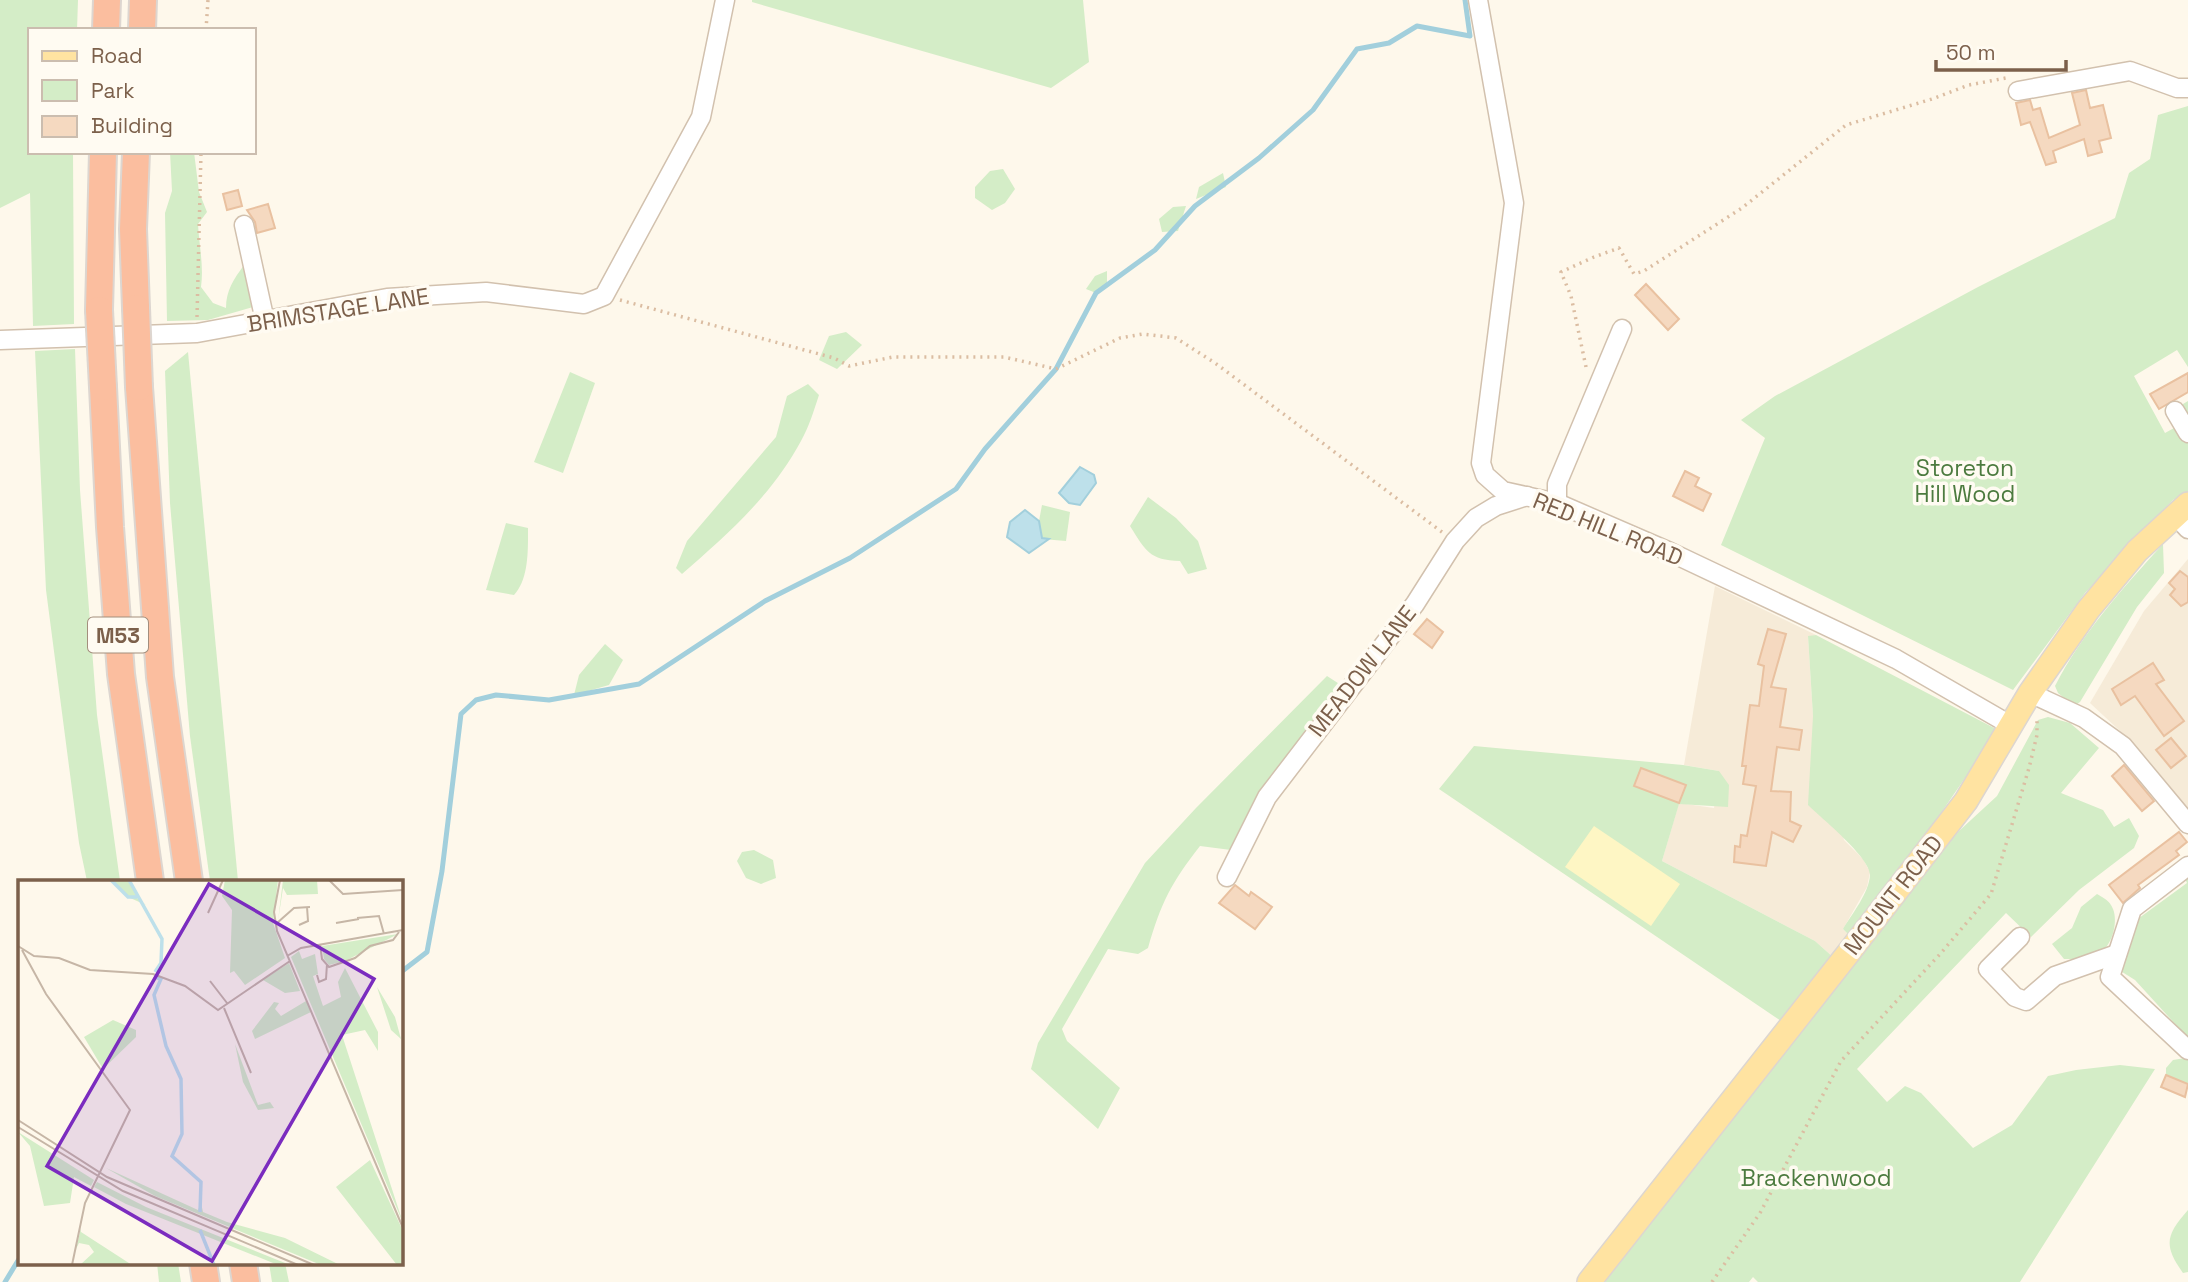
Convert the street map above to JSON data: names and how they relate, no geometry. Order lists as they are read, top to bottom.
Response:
{
  "streets": {
    "highway": ["M53"],
    "main road": ["MOUNT ROAD"],
    "street": ["BRIMSTAGE LANE", "RED HILL ROAD", "MEADOW LANE"]
  },
  "crossings": [
    ["RED HILL ROAD", "MEADOW LANE"],
    ["RED HILL ROAD", "MOUNT ROAD"]
  ],
  "parks": ["Storeton Hill Wood", "Brackenwood"],
  "legend": ["Road", "Park", "Building"],
  "scale_bar": "50 m"
}
